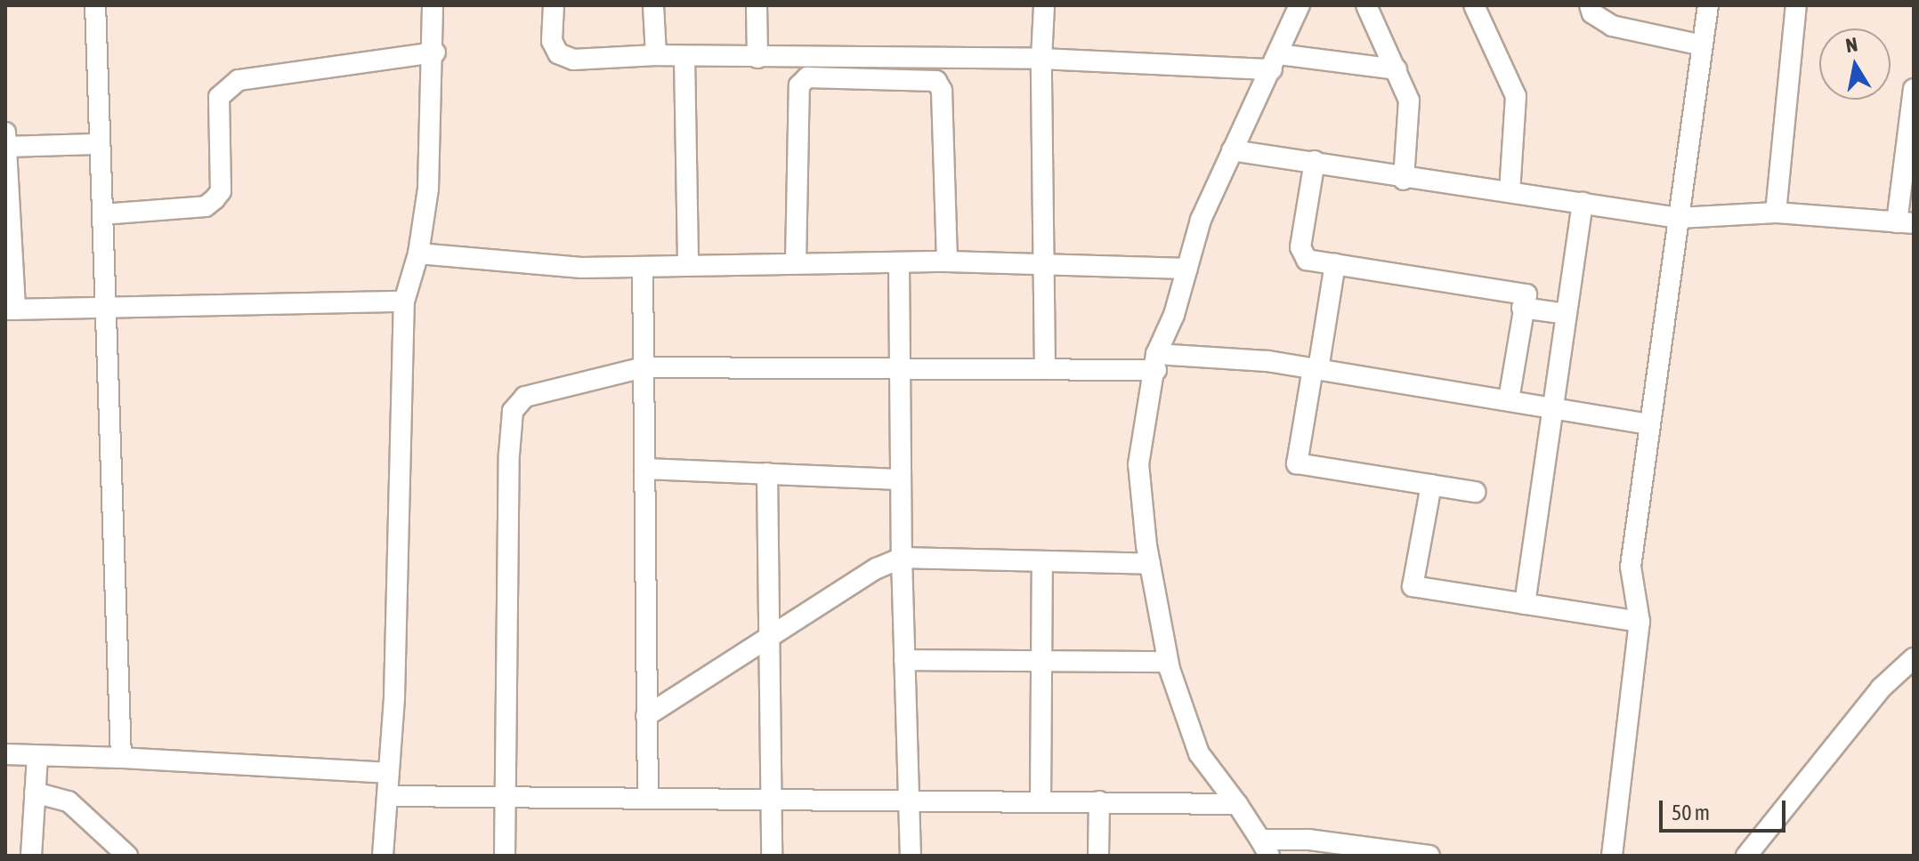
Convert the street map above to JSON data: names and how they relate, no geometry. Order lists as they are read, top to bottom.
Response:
{
  "scale_bar": "50 m",
  "north": "top"
}
